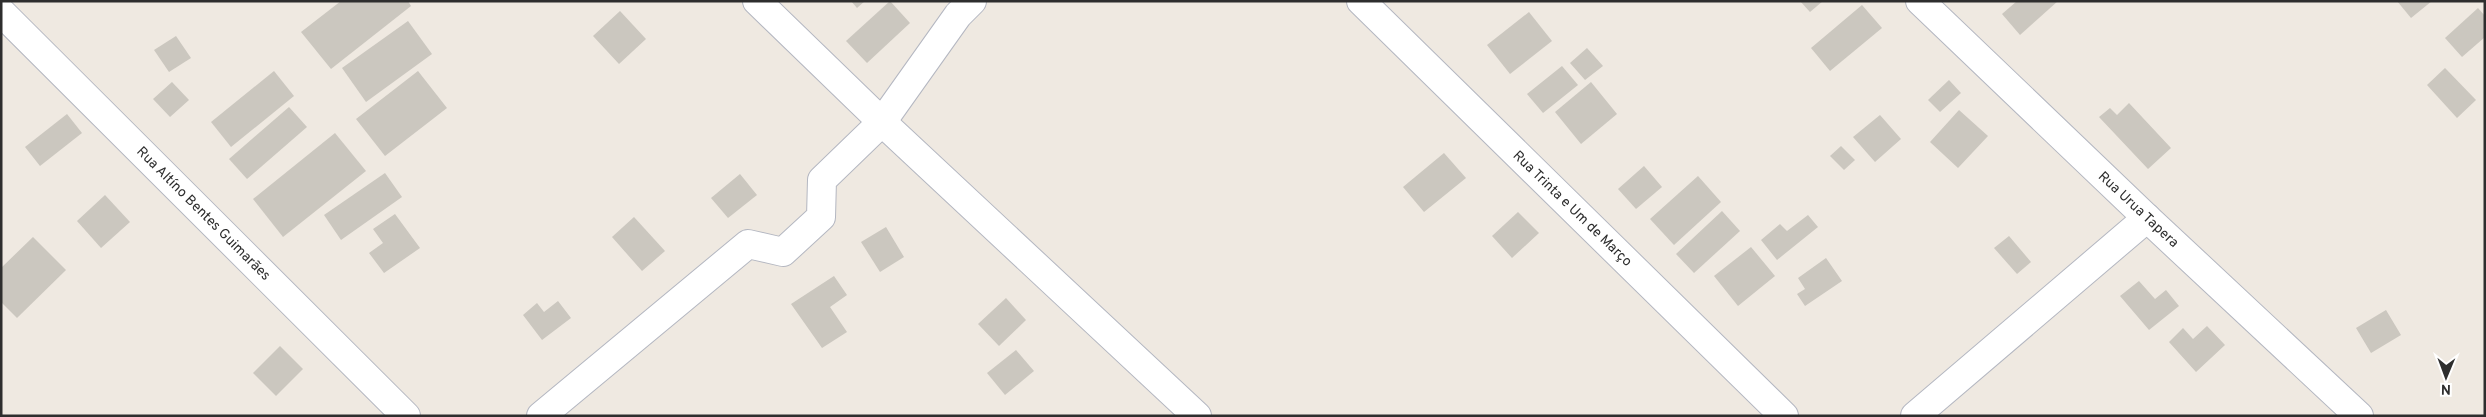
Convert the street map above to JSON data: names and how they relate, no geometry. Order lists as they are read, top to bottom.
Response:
{
  "streets": {
    "street": ["Rua Trinta e Um de Março", "Rua Urua Tapera", "Rua Altíno Bentes Guimarães"]
  },
  "north": "bottom"
}
